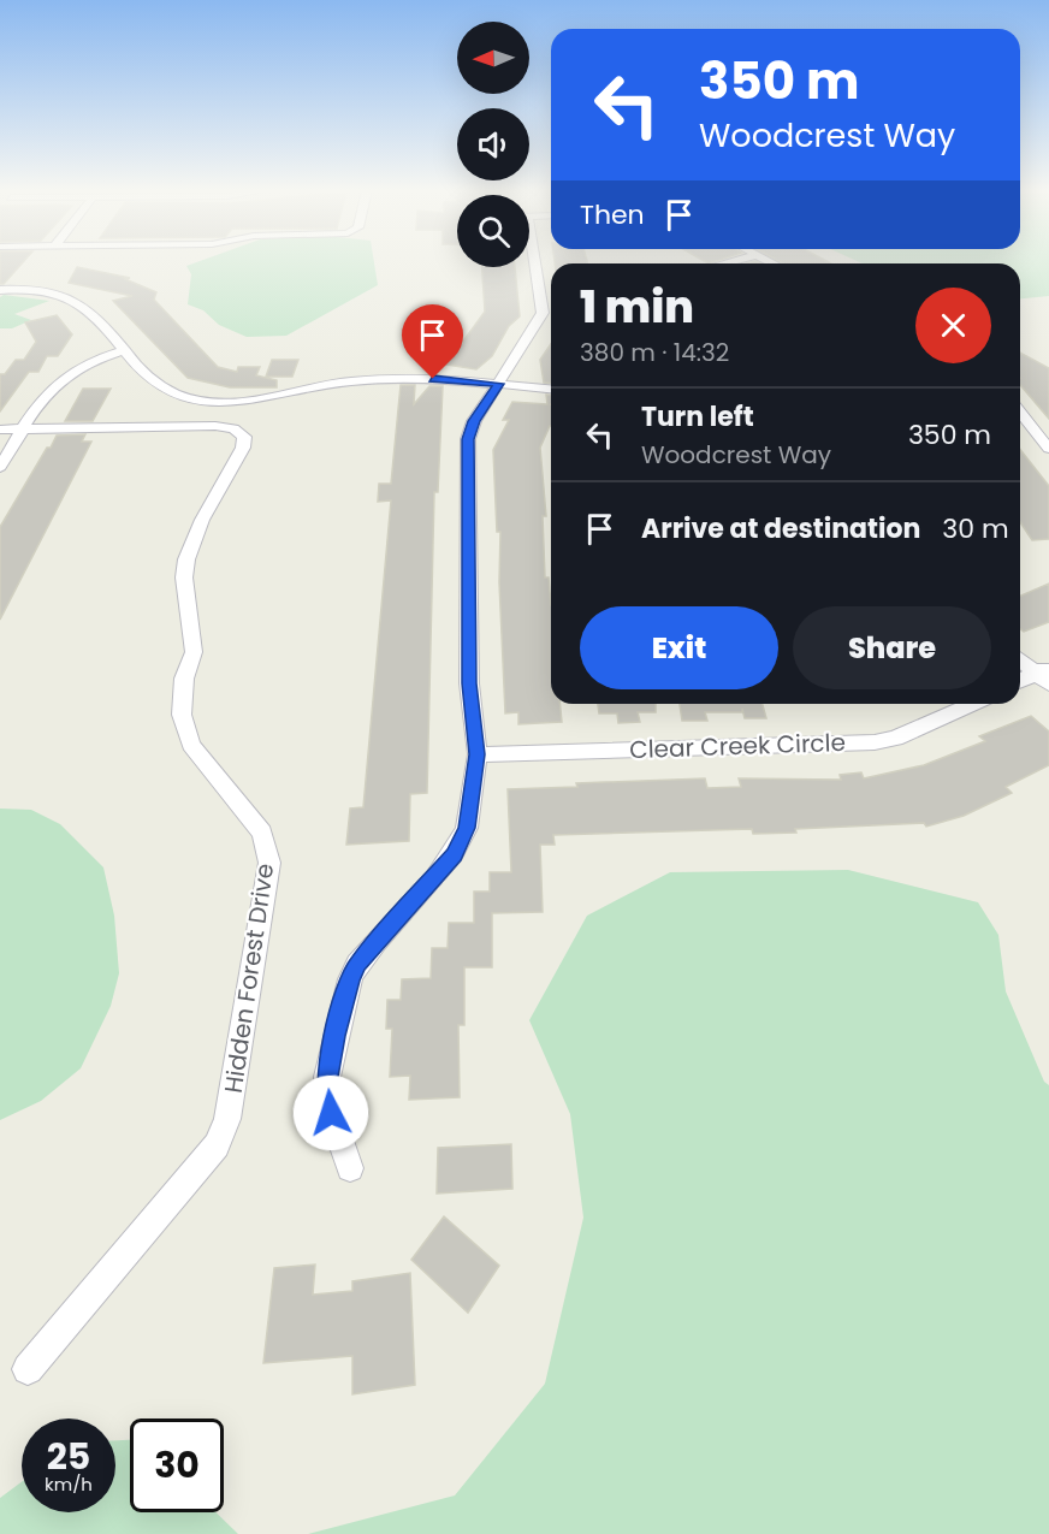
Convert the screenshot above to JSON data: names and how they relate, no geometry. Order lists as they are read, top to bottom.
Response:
{
  "streets": {
    "street": ["Clear Creek Circle", "Hidden Forest Drive"]
  },
  "north": "left",
  "page": {
    "turn": ["350 m", "Woodcrest Way"],
    "then": "Then",
    "heading": ["1 min", "380 m · 14:32"],
    "list": [
      {
        "name": "Turn left",
        "note": "Woodcrest Way",
        "value": "350 m"
      },
      {
        "name": "Arrive at destination",
        "value": "30 m"
      }
    ],
    "buttons": ["Exit", "Share"],
    "speed": "25 km/h",
    "limit": "30"
  }
}
